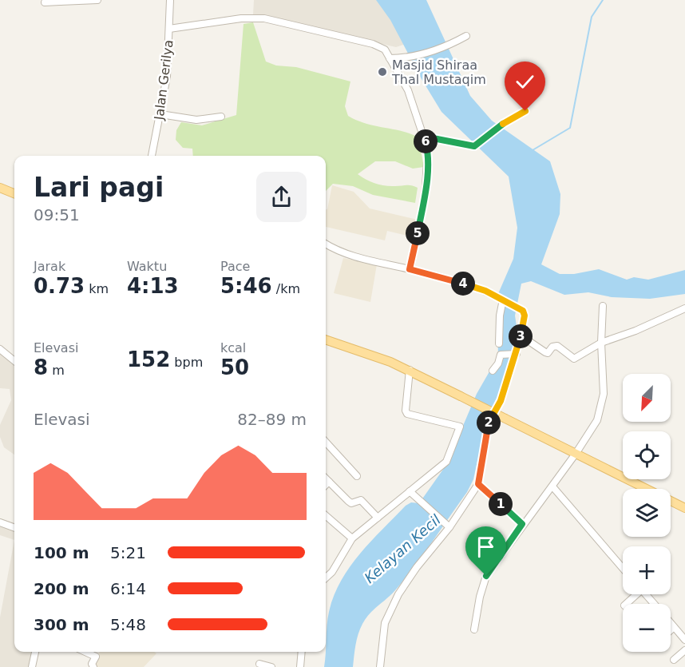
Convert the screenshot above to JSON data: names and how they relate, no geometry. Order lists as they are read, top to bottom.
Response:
{
  "streets": {
    "street": ["Jalan Gerilya"]
  },
  "water": ["Kelayan Kecil"],
  "places": ["Masjid Shiraa Thal Mustaqim"],
  "north": "bottom left",
  "page": {
    "pins": [
      "6",
      "5",
      "4",
      "3",
      "2",
      "1"
    ],
    "heading": ["Lari pagi", "09:51"],
    "stats": [
      ["Jarak", "0.73 km"],
      ["Waktu", "4:13"],
      ["Pace", "5:46 /km"],
      ["Elevasi", "8 m"],
      ["152 bpm"],
      ["kcal", "50"]
    ],
    "map_buttons": ["+", "−"],
    "chart": ["Elevasi", "82–89 m"],
    "list": [
      {
        "name": "100 m",
        "note": "5:21"
      },
      {
        "name": "200 m",
        "note": "6:14"
      },
      {
        "name": "300 m",
        "note": "5:48"
      }
    ]
  }
}
